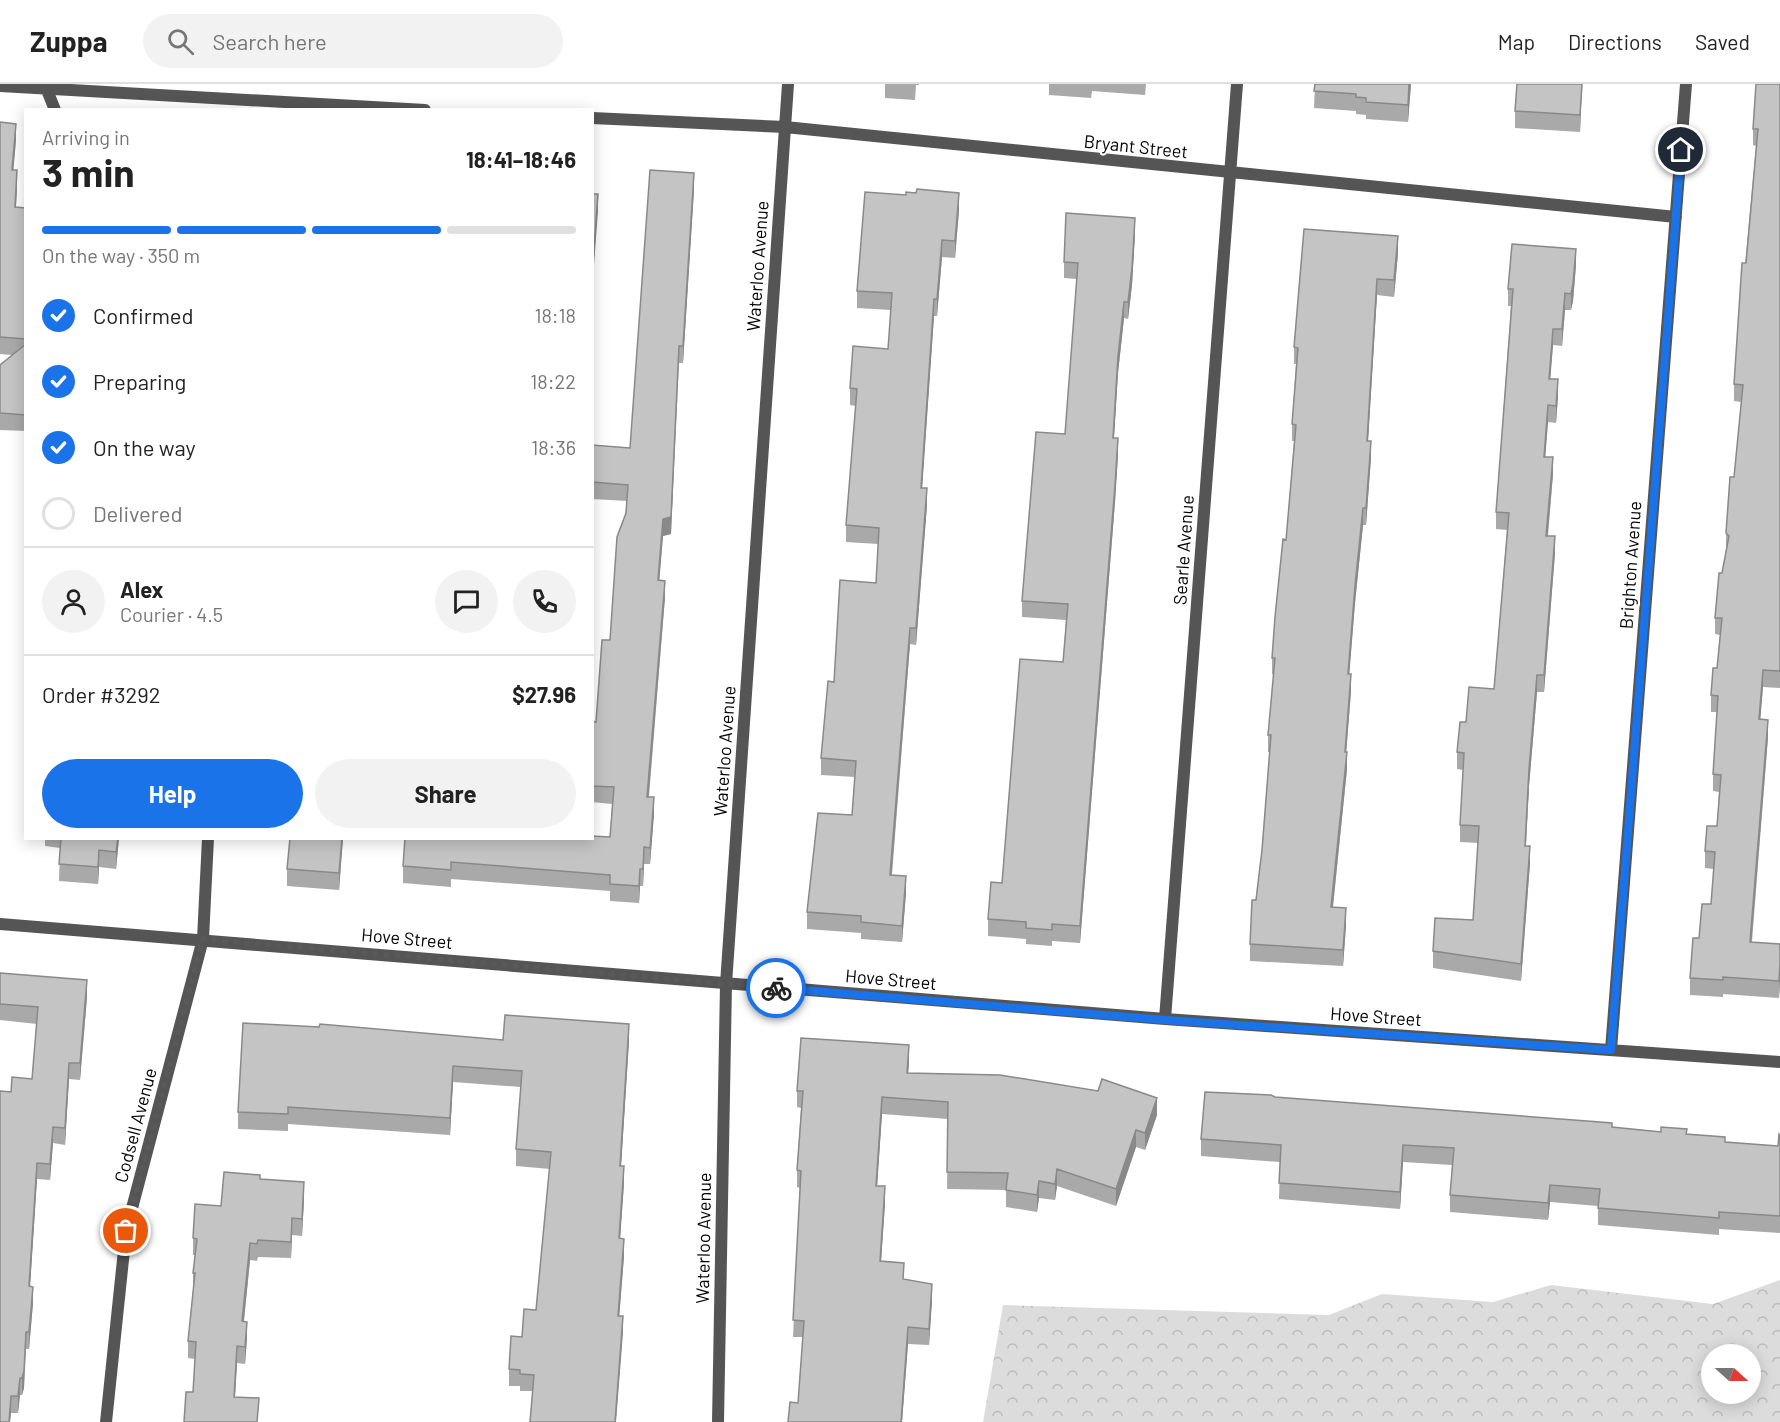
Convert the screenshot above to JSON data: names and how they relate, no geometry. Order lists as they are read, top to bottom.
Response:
{
  "streets": {
    "street": [
      "Bryant Street",
      "Waterloo Avenue",
      "Searle Avenue",
      "Brighton Avenue",
      "Hove Street",
      "Codsell Avenue"
    ]
  },
  "crossings": [
    ["Bryant Street", "Waterloo Avenue"],
    ["Bryant Street", "Searle Avenue"],
    ["Bryant Street", "Brighton Avenue"],
    ["Waterloo Avenue", "Hove Street"],
    ["Searle Avenue", "Hove Street"],
    ["Brighton Avenue", "Hove Street"],
    ["Hove Street", "Codsell Avenue"]
  ],
  "north": "right",
  "page": {
    "header": "Zuppa",
    "search": "Search here",
    "nav": ["Map", "Directions", "Saved"],
    "heading": ["3 min", "Arriving in", "18:41–18:46"],
    "panel": [
      "Alex",
      "Courier · 4.5",
      "Order #3292",
      "$27.96"
    ],
    "bar": "On the way · 350 m",
    "list": [
      ["Confirmed", "18:18"],
      ["Preparing", "18:22"],
      ["On the way", "18:36"],
      "Delivered"
    ],
    "buttons": ["Help", "Share"]
  }
}
